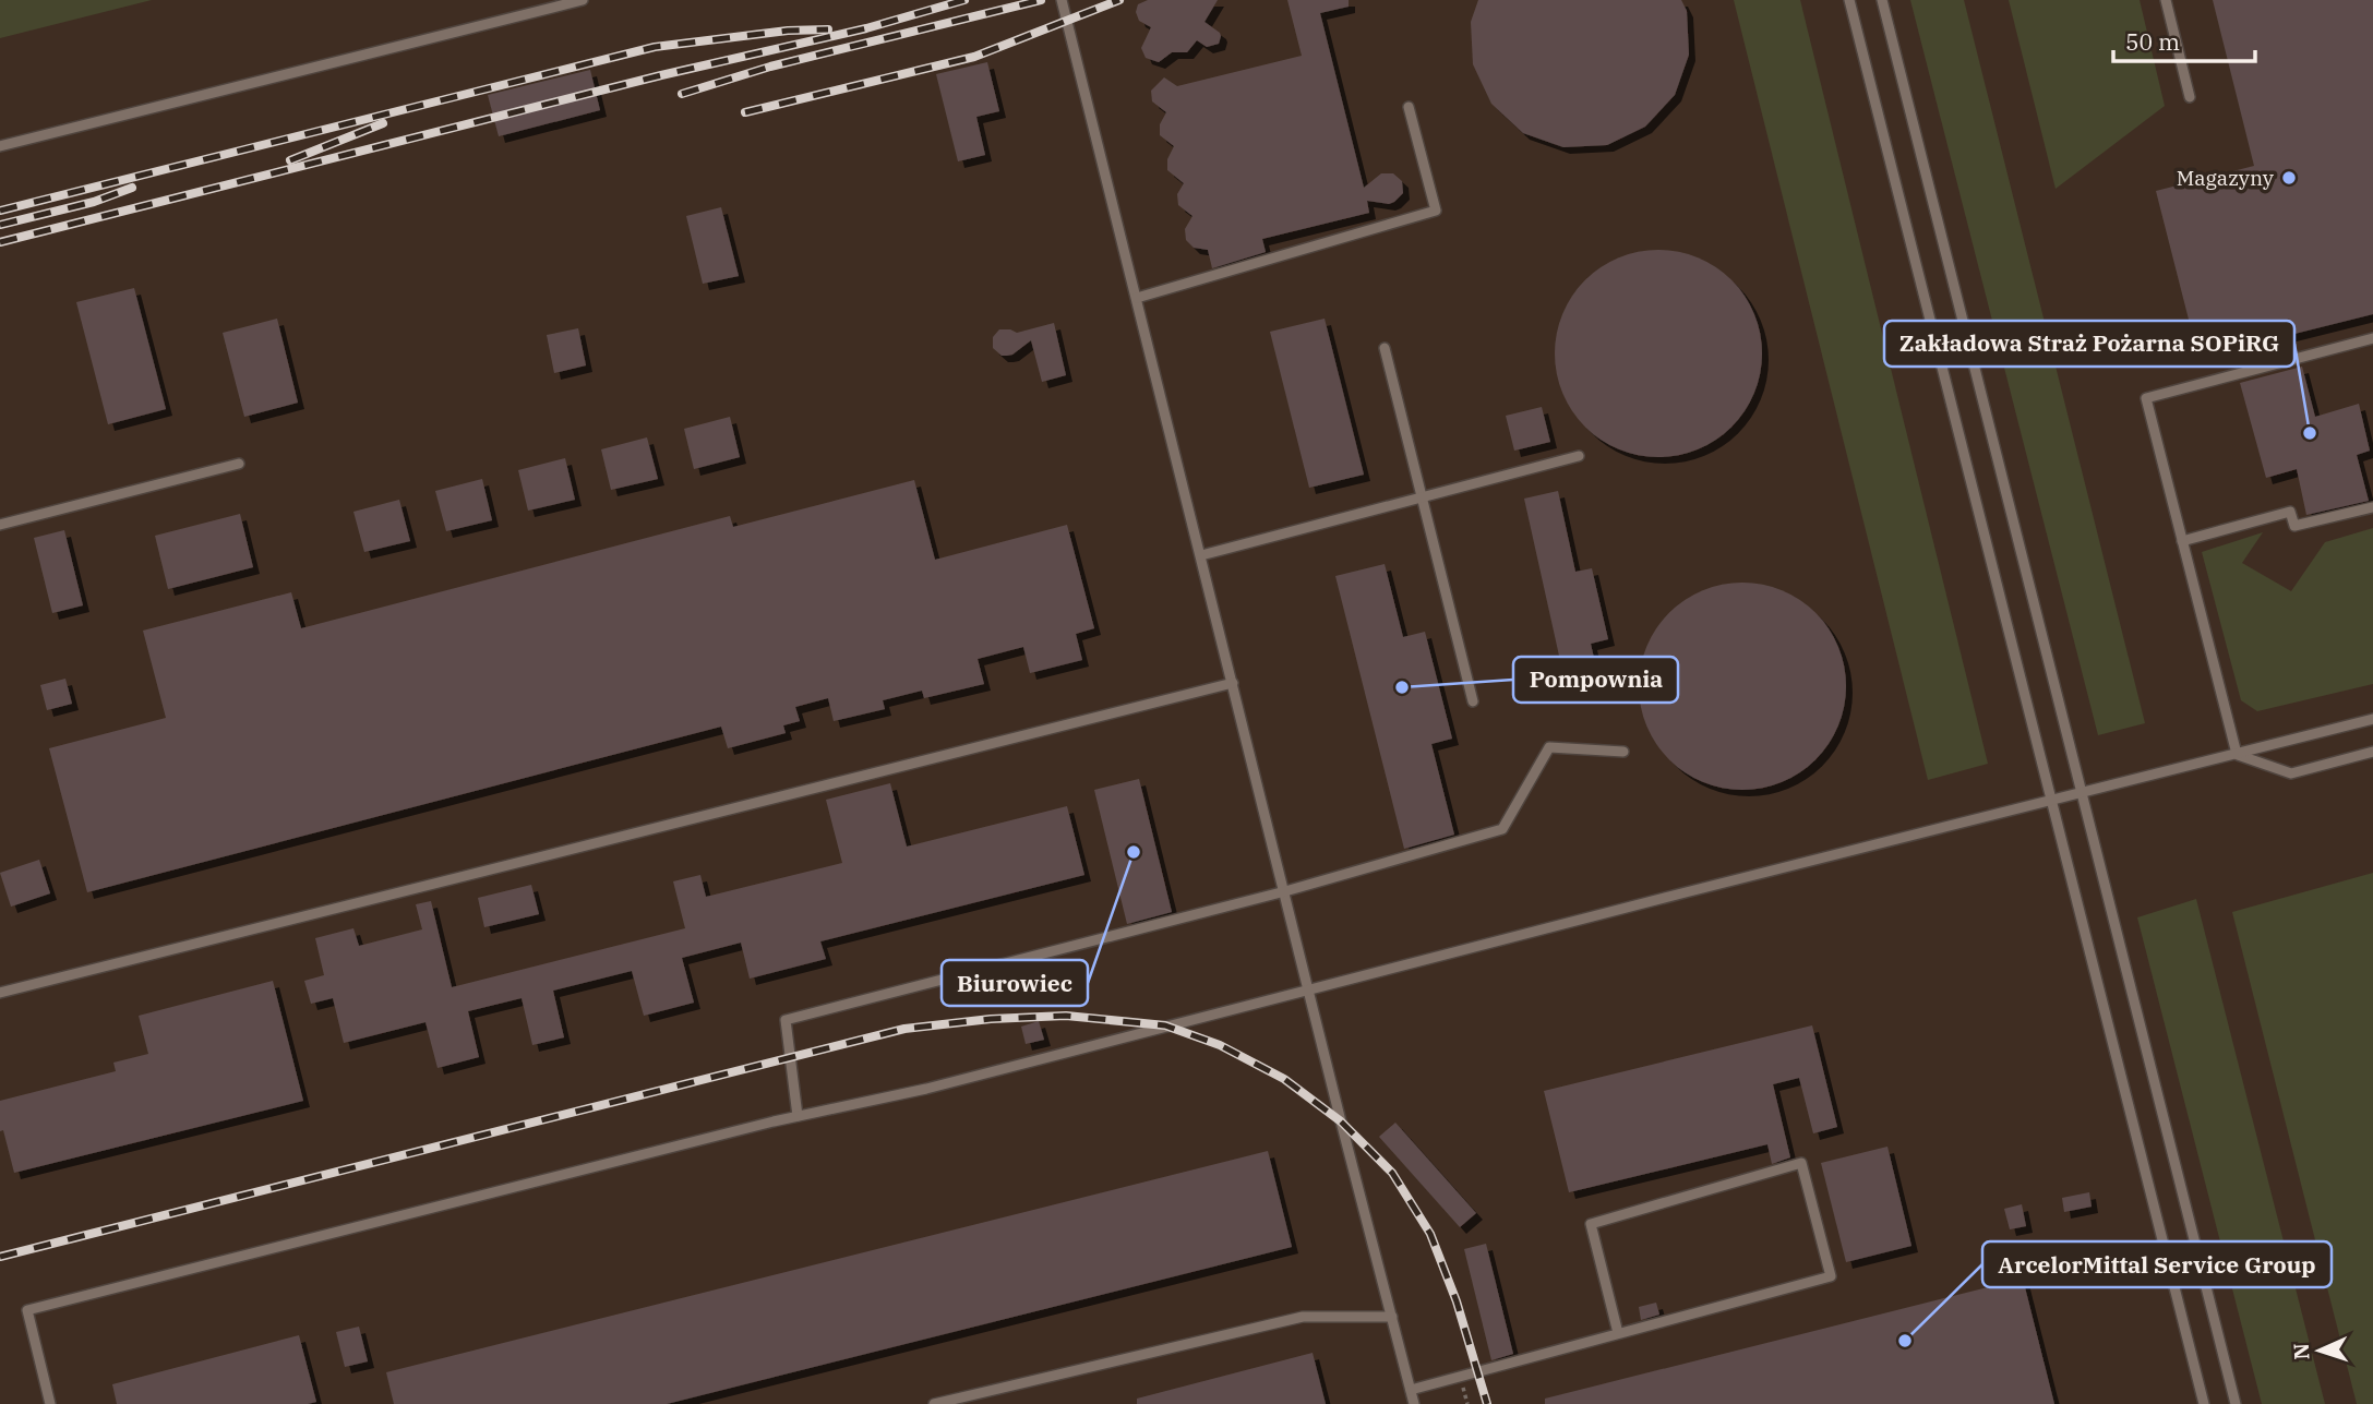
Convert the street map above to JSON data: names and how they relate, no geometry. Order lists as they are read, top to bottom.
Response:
{
  "places": [
    "Magazyny",
    "Zakładowa Straż Pożarna SOPiRG",
    "Pompownia",
    "Biurowiec",
    "ArcelorMittal Service Group"
  ],
  "scale_bar": "50 m",
  "north": "left"
}
